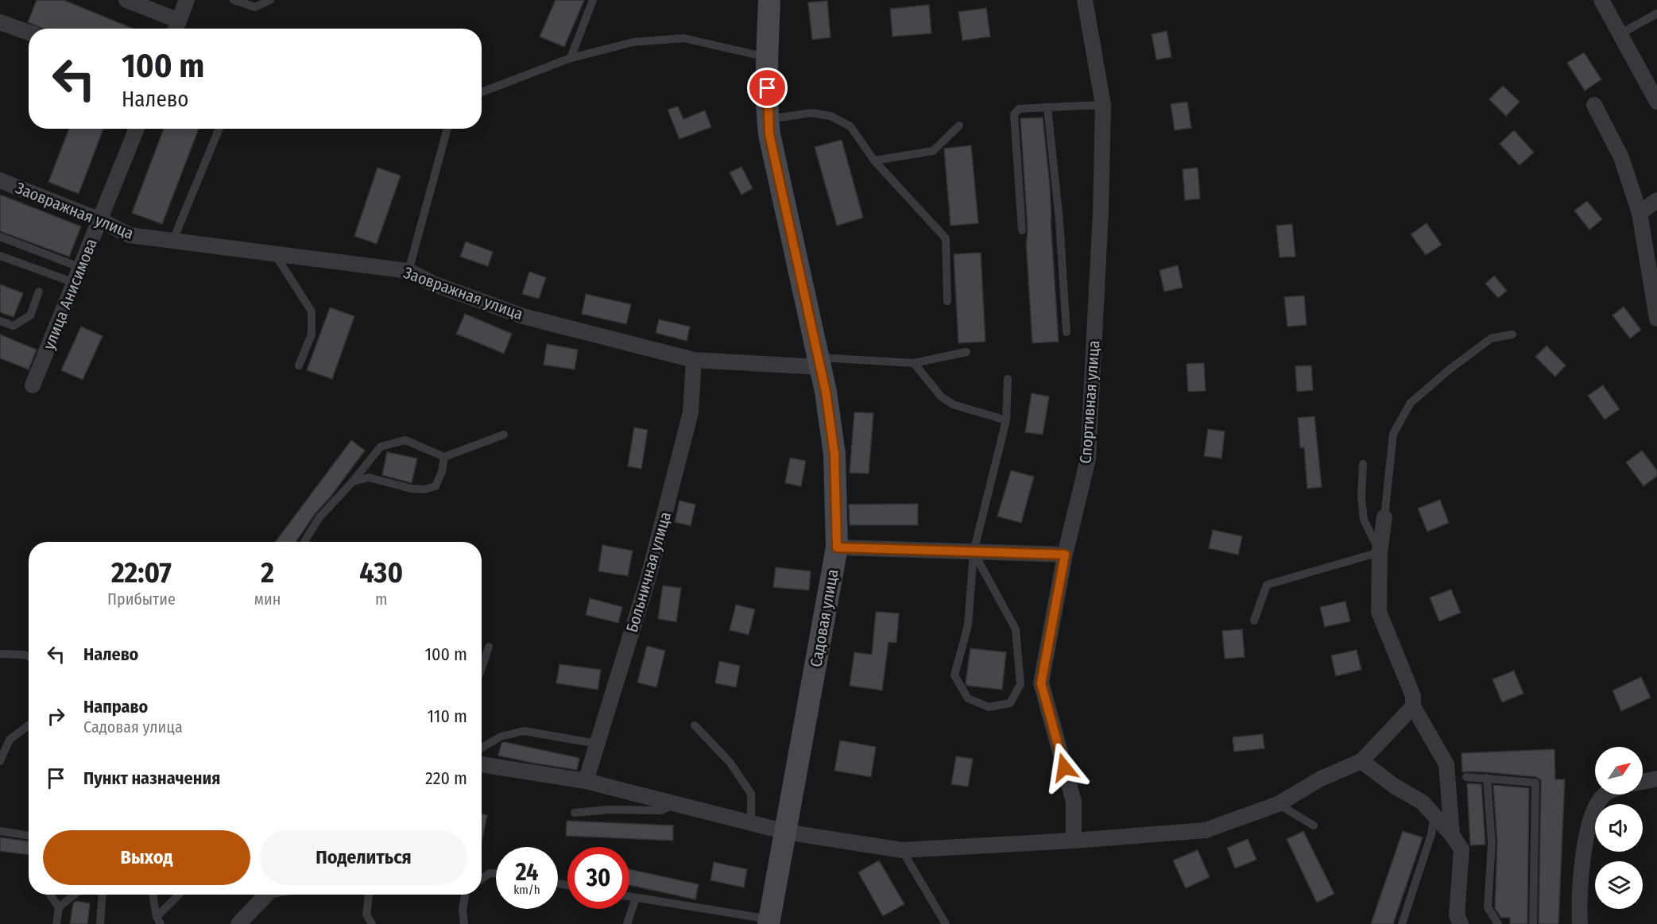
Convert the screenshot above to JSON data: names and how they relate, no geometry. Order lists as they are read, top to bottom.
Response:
{
  "streets": {
    "street": [
      "Заовражная улица",
      "улица Анисимова",
      "Спортивная улица",
      "Больничная улица",
      "Садовая улица"
    ]
  },
  "crossings": [
    ["Заовражная улица", "улица Анисимова"],
    ["Заовражная улица", "Больничная улица"],
    ["Заовражная улица", "Садовая улица"]
  ],
  "north": "top right",
  "page": {
    "turn": ["100 m", "Налево"],
    "eta": [
      "22:07",
      "Прибытие",
      "2",
      "мин",
      "430",
      "m"
    ],
    "list": [
      {
        "name": "Налево",
        "value": "100 m"
      },
      {
        "name": "Направо",
        "note": "Садовая улица",
        "value": "110 m"
      },
      {
        "name": "Пункт назначения",
        "value": "220 m"
      }
    ],
    "buttons": ["Выход", "Поделиться"],
    "speed": "24 km/h",
    "limit": "30"
  }
}
